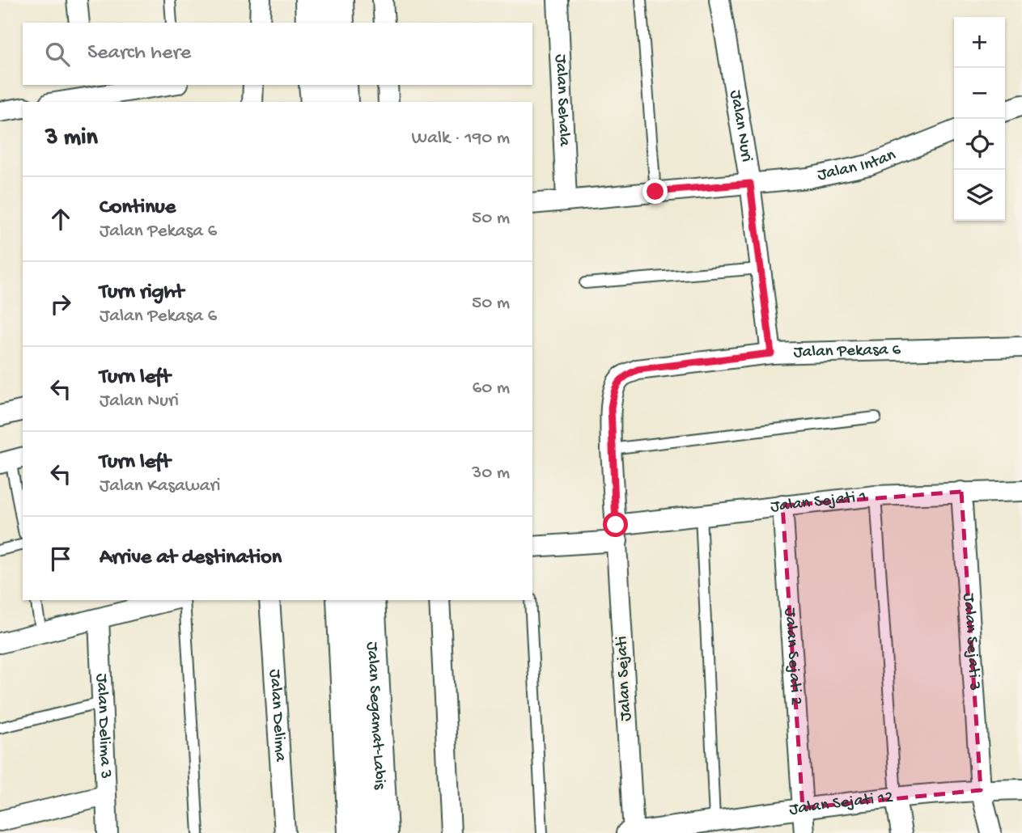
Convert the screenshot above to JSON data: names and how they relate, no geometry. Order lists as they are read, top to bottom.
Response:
{
  "streets": {
    "highway": ["Jalan Segamat-Labis"],
    "street": [
      "Jalan Sehala",
      "Jalan Nuri",
      "Jalan Intan",
      "Jalan Pekasa 6",
      "Jalan Sejati 1",
      "Jalan Sejati 3",
      "Jalan Sejati 2",
      "Jalan Sejati",
      "Jalan Delima",
      "Jalan Delima 3",
      "Jalan Sejati 12"
    ]
  },
  "crossings": [
    ["Jalan Sehala", "Jalan Intan"],
    ["Jalan Nuri", "Jalan Intan"],
    ["Jalan Nuri", "Jalan Pekasa 6"],
    ["Jalan Pekasa 6", "Jalan Sejati 1"],
    ["Jalan Pekasa 6", "Jalan Sejati"],
    ["Jalan Sejati 1", "Jalan Sejati 3"],
    ["Jalan Sejati 1", "Jalan Sejati 2"],
    ["Jalan Sejati 1", "Jalan Sejati"],
    ["Jalan Sejati 3", "Jalan Sejati 12"],
    ["Jalan Sejati 2", "Jalan Sejati 12"],
    ["Jalan Sejati", "Jalan Sejati 12"]
  ],
  "page": {
    "map_buttons": ["+", "−"],
    "search": "Search here",
    "heading": ["3 min", "Walk · 190 m"],
    "list": [
      ["Continue", "Jalan Pekasa 6", "50 m"],
      ["Turn right", "Jalan Pekasa 6", "50 m"],
      ["Turn left", "Jalan Nuri", "60 m"],
      ["Turn left", "Jalan Kasawari", "30 m"],
      "Arrive at destination"
    ]
  }
}
